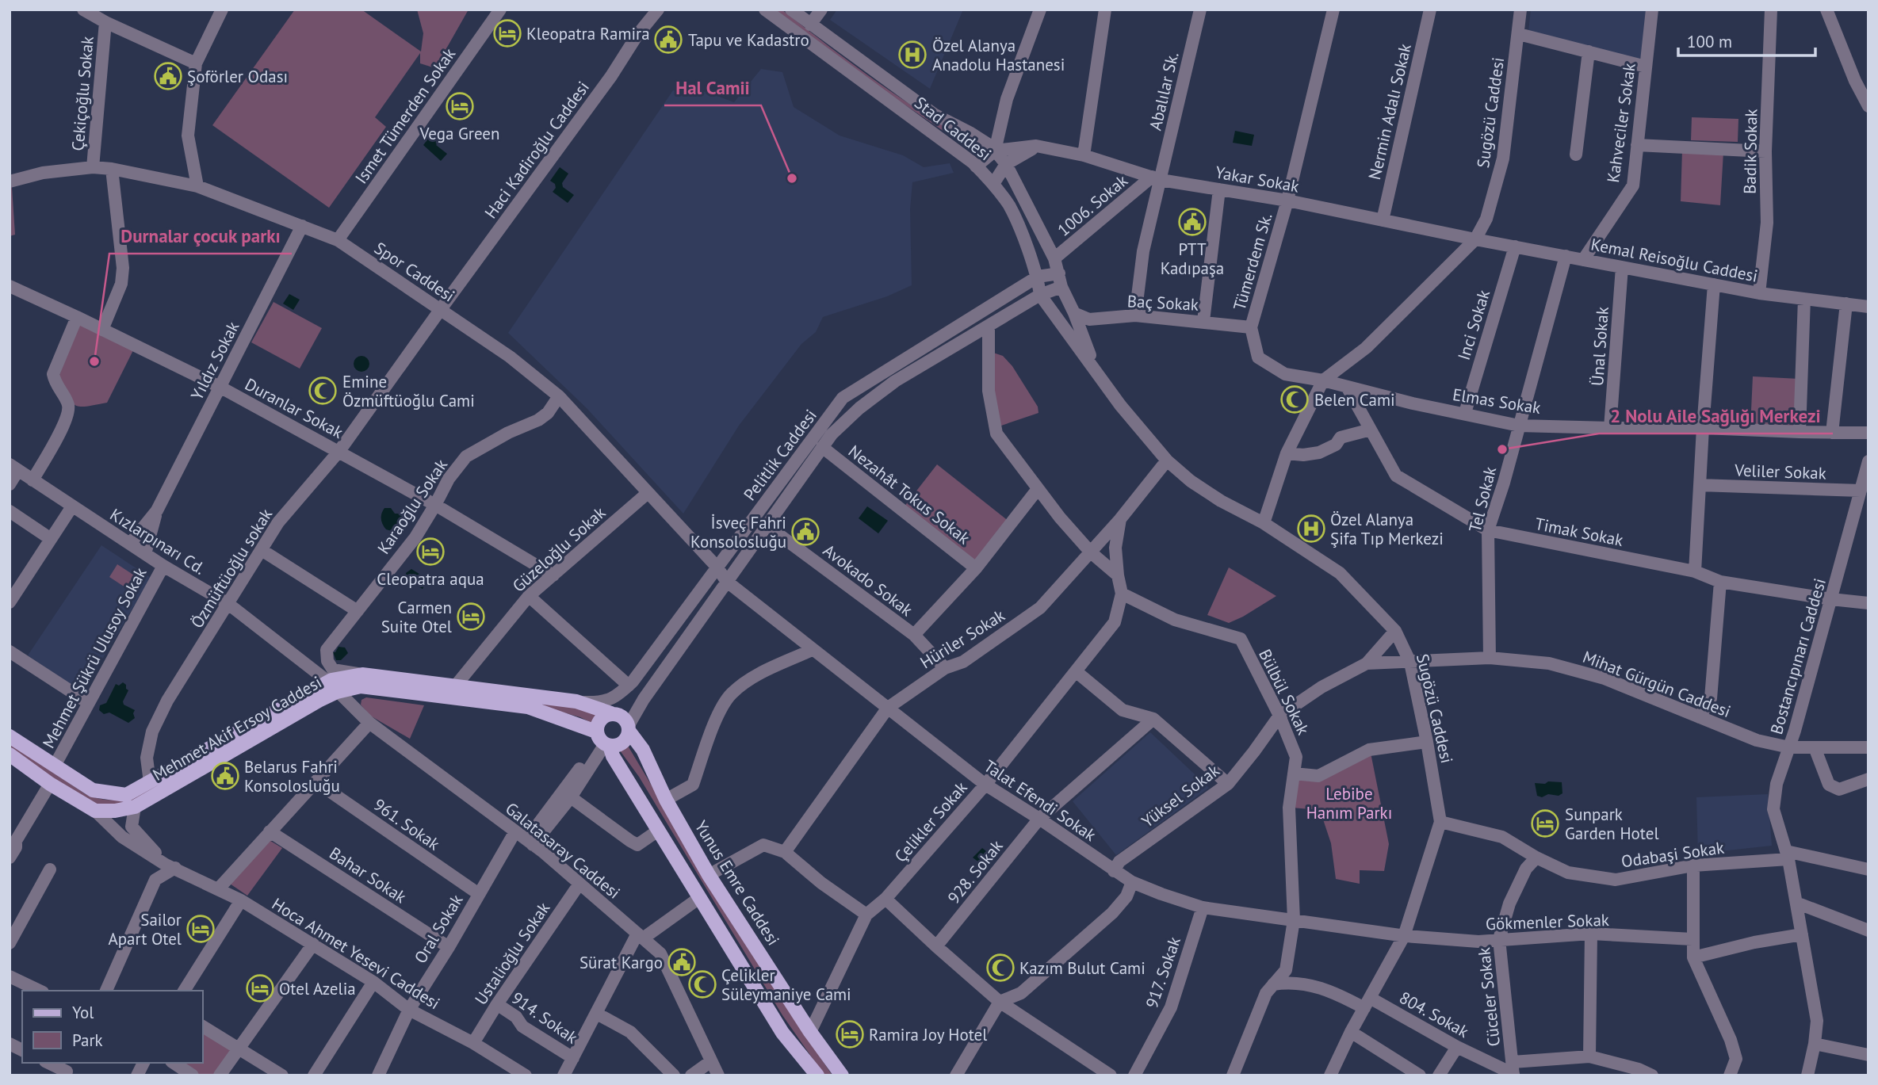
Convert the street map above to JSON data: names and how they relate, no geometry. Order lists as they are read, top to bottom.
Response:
{
  "streets": {
    "main road": ["Mehmet Akif Ersoy Caddesi", "Yunus Emre Caddesi"],
    "street": [
      "Abalılar Sk.",
      "Çekiçoğlu Sokak",
      "Nermin Adalı Sokak",
      "Sugözü Caddesi",
      "Ismet Tümerden Sokak",
      "Kahveciler Sokak",
      "Stad Caddesi",
      "Haci Kadiroğlu Caddesi",
      "Badik Sokak",
      "Yakar Sokak",
      "1006. Sokak",
      "Kemal Reisoğlu Caddesi",
      "Tümerdem Sk.",
      "Spor Caddesi",
      "Baç Sokak",
      "Inci Sokak",
      "Ünal Sokak",
      "Yıldız Sokak",
      "Elmas Sokak",
      "Duranlar Sokak",
      "Pelitlik Caddesi",
      "Veliler Sokak",
      "Nezahât Tokus Sokak",
      "Tel Sokak",
      "Karaoğlu Sokak",
      "Timak Sokak",
      "Kızlarpınarı Cd.",
      "Güzeloğlu Sokak",
      "Özmüftüoğlu sokak",
      "Avokado Sokak",
      "Hüriler Sokak",
      "Bostancıpınarı Caddesi",
      "Mehmet Şükrü Ulusoy Sokak",
      "Mihat Gürgün Caddesi",
      "Bülbül Sokak",
      "Yüksel Sokak",
      "Talat Efendi Sokak",
      "Çelikler Sokak",
      "961. Sokak",
      "Galatasaray Caddesi",
      "Odabaşi Sokak",
      "928. Sokak",
      "Bahar Sokak",
      "Gökmenler Sokak",
      "Oral Sokak",
      "Hoca Ahmet Yesevi Caddesi",
      "Ustalioğlu Sokak",
      "917. Sokak",
      "Cüceler Sokak",
      "804. Sokak",
      "914. Sokak"
    ]
  },
  "crossings": [
    ["Abalılar Sk.", "Yakar Sokak"],
    ["Abalılar Sk.", "1006. Sokak"],
    ["Abalılar Sk.", "Baç Sokak"],
    ["Çekiçoğlu Sokak", "Spor Caddesi"],
    ["Nermin Adalı Sokak", "Yakar Sokak"],
    ["Sugözü Caddesi", "Stad Caddesi"],
    ["Sugözü Caddesi", "Yakar Sokak"],
    ["Sugözü Caddesi", "Kemal Reisoğlu Caddesi"],
    ["Sugözü Caddesi", "Tümerdem Sk."],
    ["Sugözü Caddesi", "Elmas Sokak"],
    ["Sugözü Caddesi", "Mihat Gürgün Caddesi"],
    ["Sugözü Caddesi", "Yüksel Sokak"],
    ["Sugözü Caddesi", "Talat Efendi Sokak"],
    ["Sugözü Caddesi", "Odabaşi Sokak"],
    ["Sugözü Caddesi", "Gökmenler Sokak"],
    ["Sugözü Caddesi", "804. Sokak"],
    ["Ismet Tümerden Sokak", "Spor Caddesi"],
    ["Kahveciler Sokak", "Kemal Reisoğlu Caddesi"],
    ["Stad Caddesi", "Yakar Sokak"],
    ["Stad Caddesi", "1006. Sokak"],
    ["Stad Caddesi", "Baç Sokak"],
    ["Stad Caddesi", "Pelitlik Caddesi"],
    ["Stad Caddesi", "Hüriler Sokak"],
    ["Haci Kadiroğlu Caddesi", "Spor Caddesi"],
    ["Haci Kadiroğlu Caddesi", "Özmüftüoğlu sokak"],
    ["Badik Sokak", "Kemal Reisoğlu Caddesi"],
    ["Yakar Sokak", "1006. Sokak"],
    ["Yakar Sokak", "Kemal Reisoğlu Caddesi"],
    ["Yakar Sokak", "Tümerdem Sk."],
    ["Kemal Reisoğlu Caddesi", "Inci Sokak"],
    ["Kemal Reisoğlu Caddesi", "Ünal Sokak"],
    ["Kemal Reisoğlu Caddesi", "Tel Sokak"],
    ["Tümerdem Sk.", "Baç Sokak"],
    ["Tümerdem Sk.", "Elmas Sokak"],
    ["Spor Caddesi", "Yıldız Sokak"],
    ["Spor Caddesi", "Pelitlik Caddesi"],
    ["Spor Caddesi", "Karaoğlu Sokak"],
    ["Spor Caddesi", "Güzeloğlu Sokak"],
    ["Spor Caddesi", "Özmüftüoğlu sokak"],
    ["Spor Caddesi", "Talat Efendi Sokak"],
    ["Inci Sokak", "Elmas Sokak"],
    ["Ünal Sokak", "Elmas Sokak"],
    ["Yıldız Sokak", "Duranlar Sokak"],
    ["Elmas Sokak", "Tel Sokak"],
    ["Elmas Sokak", "Timak Sokak"],
    ["Duranlar Sokak", "Karaoğlu Sokak"],
    ["Duranlar Sokak", "Güzeloğlu Sokak"],
    ["Duranlar Sokak", "Özmüftüoğlu sokak"],
    ["Pelitlik Caddesi", "Nezahât Tokus Sokak"],
    ["Pelitlik Caddesi", "Avokado Sokak"],
    ["Pelitlik Caddesi", "Mehmet Akif Ersoy Caddesi"],
    ["Pelitlik Caddesi", "Talat Efendi Sokak"],
    ["Pelitlik Caddesi", "Yunus Emre Caddesi"],
    ["Veliler Sokak", "Bostancıpınarı Caddesi"],
    ["Tel Sokak", "Timak Sokak"],
    ["Tel Sokak", "Mihat Gürgün Caddesi"],
    ["Karaoğlu Sokak", "Mehmet Akif Ersoy Caddesi"],
    ["Timak Sokak", "Bostancıpınarı Caddesi"],
    ["Kızlarpınarı Cd.", "Özmüftüoğlu sokak"],
    ["Kızlarpınarı Cd.", "Mehmet Şükrü Ulusoy Sokak"],
    ["Kızlarpınarı Cd.", "Mehmet Akif Ersoy Caddesi"],
    ["Kızlarpınarı Cd.", "Galatasaray Caddesi"],
    ["Güzeloğlu Sokak", "Mehmet Akif Ersoy Caddesi"],
    ["Özmüftüoğlu sokak", "Mehmet Akif Ersoy Caddesi"],
    ["Avokado Sokak", "Hüriler Sokak"],
    ["Hüriler Sokak", "Talat Efendi Sokak"],
    ["Hüriler Sokak", "Çelikler Sokak"],
    ["Bostancıpınarı Caddesi", "Mihat Gürgün Caddesi"],
    ["Bostancıpınarı Caddesi", "Odabaşi Sokak"],
    ["Mehmet Şükrü Ulusoy Sokak", "Mehmet Akif Ersoy Caddesi"],
    ["Mihat Gürgün Caddesi", "Yüksel Sokak"],
    ["Bülbül Sokak", "Yüksel Sokak"],
    ["Bülbül Sokak", "Talat Efendi Sokak"],
    ["Bülbül Sokak", "Çelikler Sokak"],
    ["Bülbül Sokak", "804. Sokak"],
    ["Mehmet Akif Ersoy Caddesi", "Galatasaray Caddesi"],
    ["Mehmet Akif Ersoy Caddesi", "Yunus Emre Caddesi"],
    ["Mehmet Akif Ersoy Caddesi", "Hoca Ahmet Yesevi Caddesi"],
    ["Yüksel Sokak", "Talat Efendi Sokak"],
    ["Talat Efendi Sokak", "Çelikler Sokak"],
    ["Talat Efendi Sokak", "928. Sokak"],
    ["Talat Efendi Sokak", "Gökmenler Sokak"],
    ["Talat Efendi Sokak", "917. Sokak"],
    ["Çelikler Sokak", "Yunus Emre Caddesi"],
    ["961. Sokak", "Oral Sokak"],
    ["Galatasaray Caddesi", "Oral Sokak"],
    ["Galatasaray Caddesi", "Ustalioğlu Sokak"],
    ["Odabaşi Sokak", "Cüceler Sokak"],
    ["Bahar Sokak", "Oral Sokak"],
    ["Gökmenler Sokak", "Cüceler Sokak"],
    ["Oral Sokak", "Hoca Ahmet Yesevi Caddesi"],
    ["Hoca Ahmet Yesevi Caddesi", "Ustalioğlu Sokak"],
    ["Ustalioğlu Sokak", "914. Sokak"],
    ["Cüceler Sokak", "804. Sokak"]
  ],
  "parks": ["Lebibe Hanım Parkı"],
  "places": {
    "hotel": [
      "Kleopatra Ramira",
      "Vega Green",
      "Cleopatra aqua",
      "Carmen Suite Otel",
      "Sunpark Garden Hotel",
      "Sailor Apart Otel",
      "Otel Azelia",
      "Ramira Joy Hotel"
    ],
    "public building": [
      "Tapu ve Kadastro",
      "Şoförler Odası",
      "PTT Kadıpaşa",
      "İsveç Fahri Konsolosluğu",
      "Belarus Fahri Konsolosluğu",
      "Sürat Kargo"
    ],
    "hospital": ["Özel Alanya Anadolu Hastanesi", "Özel Alanya Şifa Tıp Merkezi"],
    "other": ["Hal Camii", "Durnalar çocuk parkı", "2 Nolu Aile Sağlığı Merkezi"],
    "mosque": [
      "Emine Özmüftüoğlu Cami",
      "Belen Cami",
      "Kazım Bulut Cami",
      "Çelikler Süleymaniye Cami"
    ]
  },
  "legend": ["Yol", "Park"],
  "scale_bar": "100 m"
}
